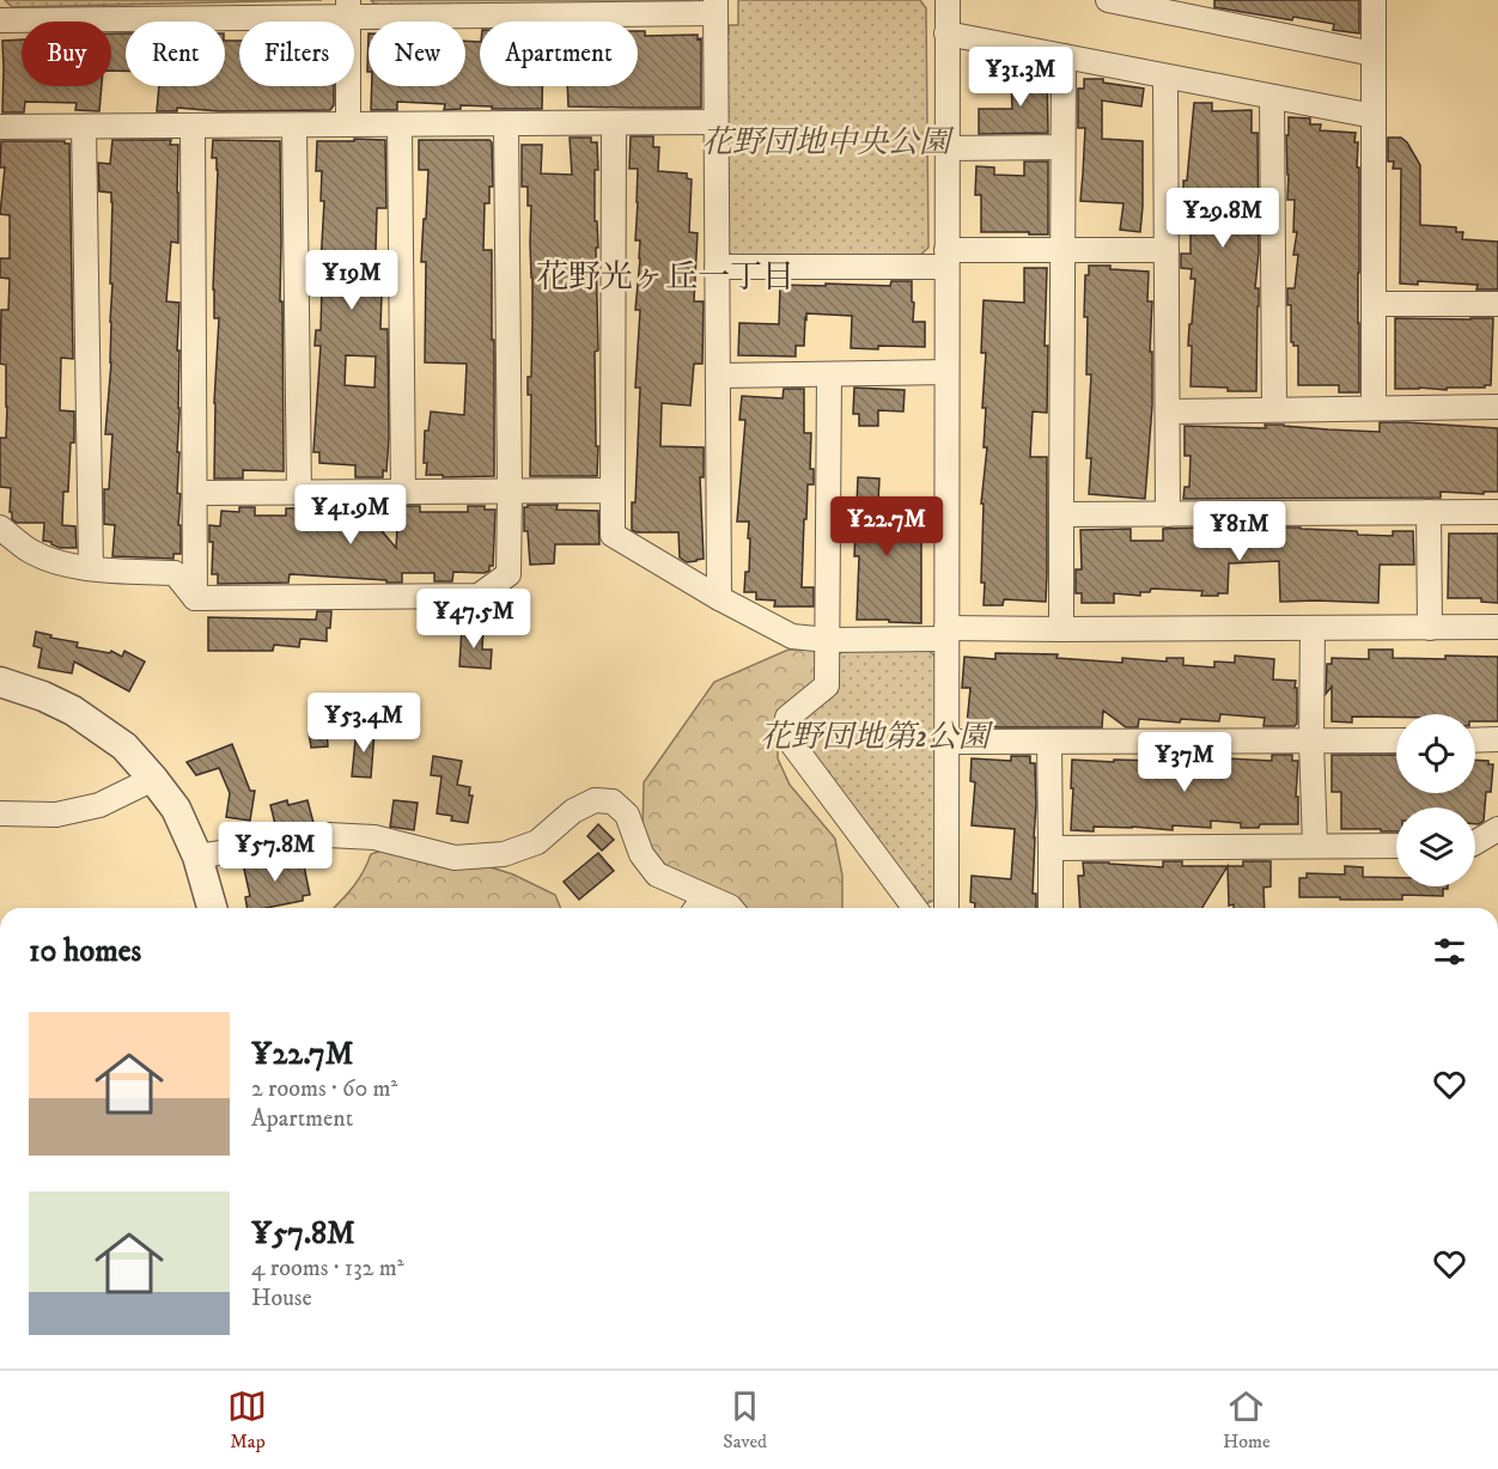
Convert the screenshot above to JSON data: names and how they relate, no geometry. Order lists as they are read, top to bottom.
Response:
{
  "districts": ["花野光ヶ丘一丁目"],
  "parks": ["花野団地中央公園", "花野団地第2公園"],
  "page": {
    "chip": [
      "Buy",
      "Rent",
      "Filters",
      "New",
      "Apartment"
    ],
    "price": [
      "¥31.3M",
      "¥29.8M",
      "¥19M",
      "¥41.9M",
      "¥22.7M",
      "¥81M",
      "¥47.5M",
      "¥53.4M",
      "¥37M",
      "¥57.8M"
    ],
    "heading": "10 homes",
    "list": [
      {
        "name": "¥22.7M",
        "note": "2 rooms · 60 m² · Apartment"
      },
      {
        "name": "¥57.8M",
        "note": "4 rooms · 132 m² · House"
      }
    ],
    "tabs": ["Map", "Saved", "Home"]
  }
}
